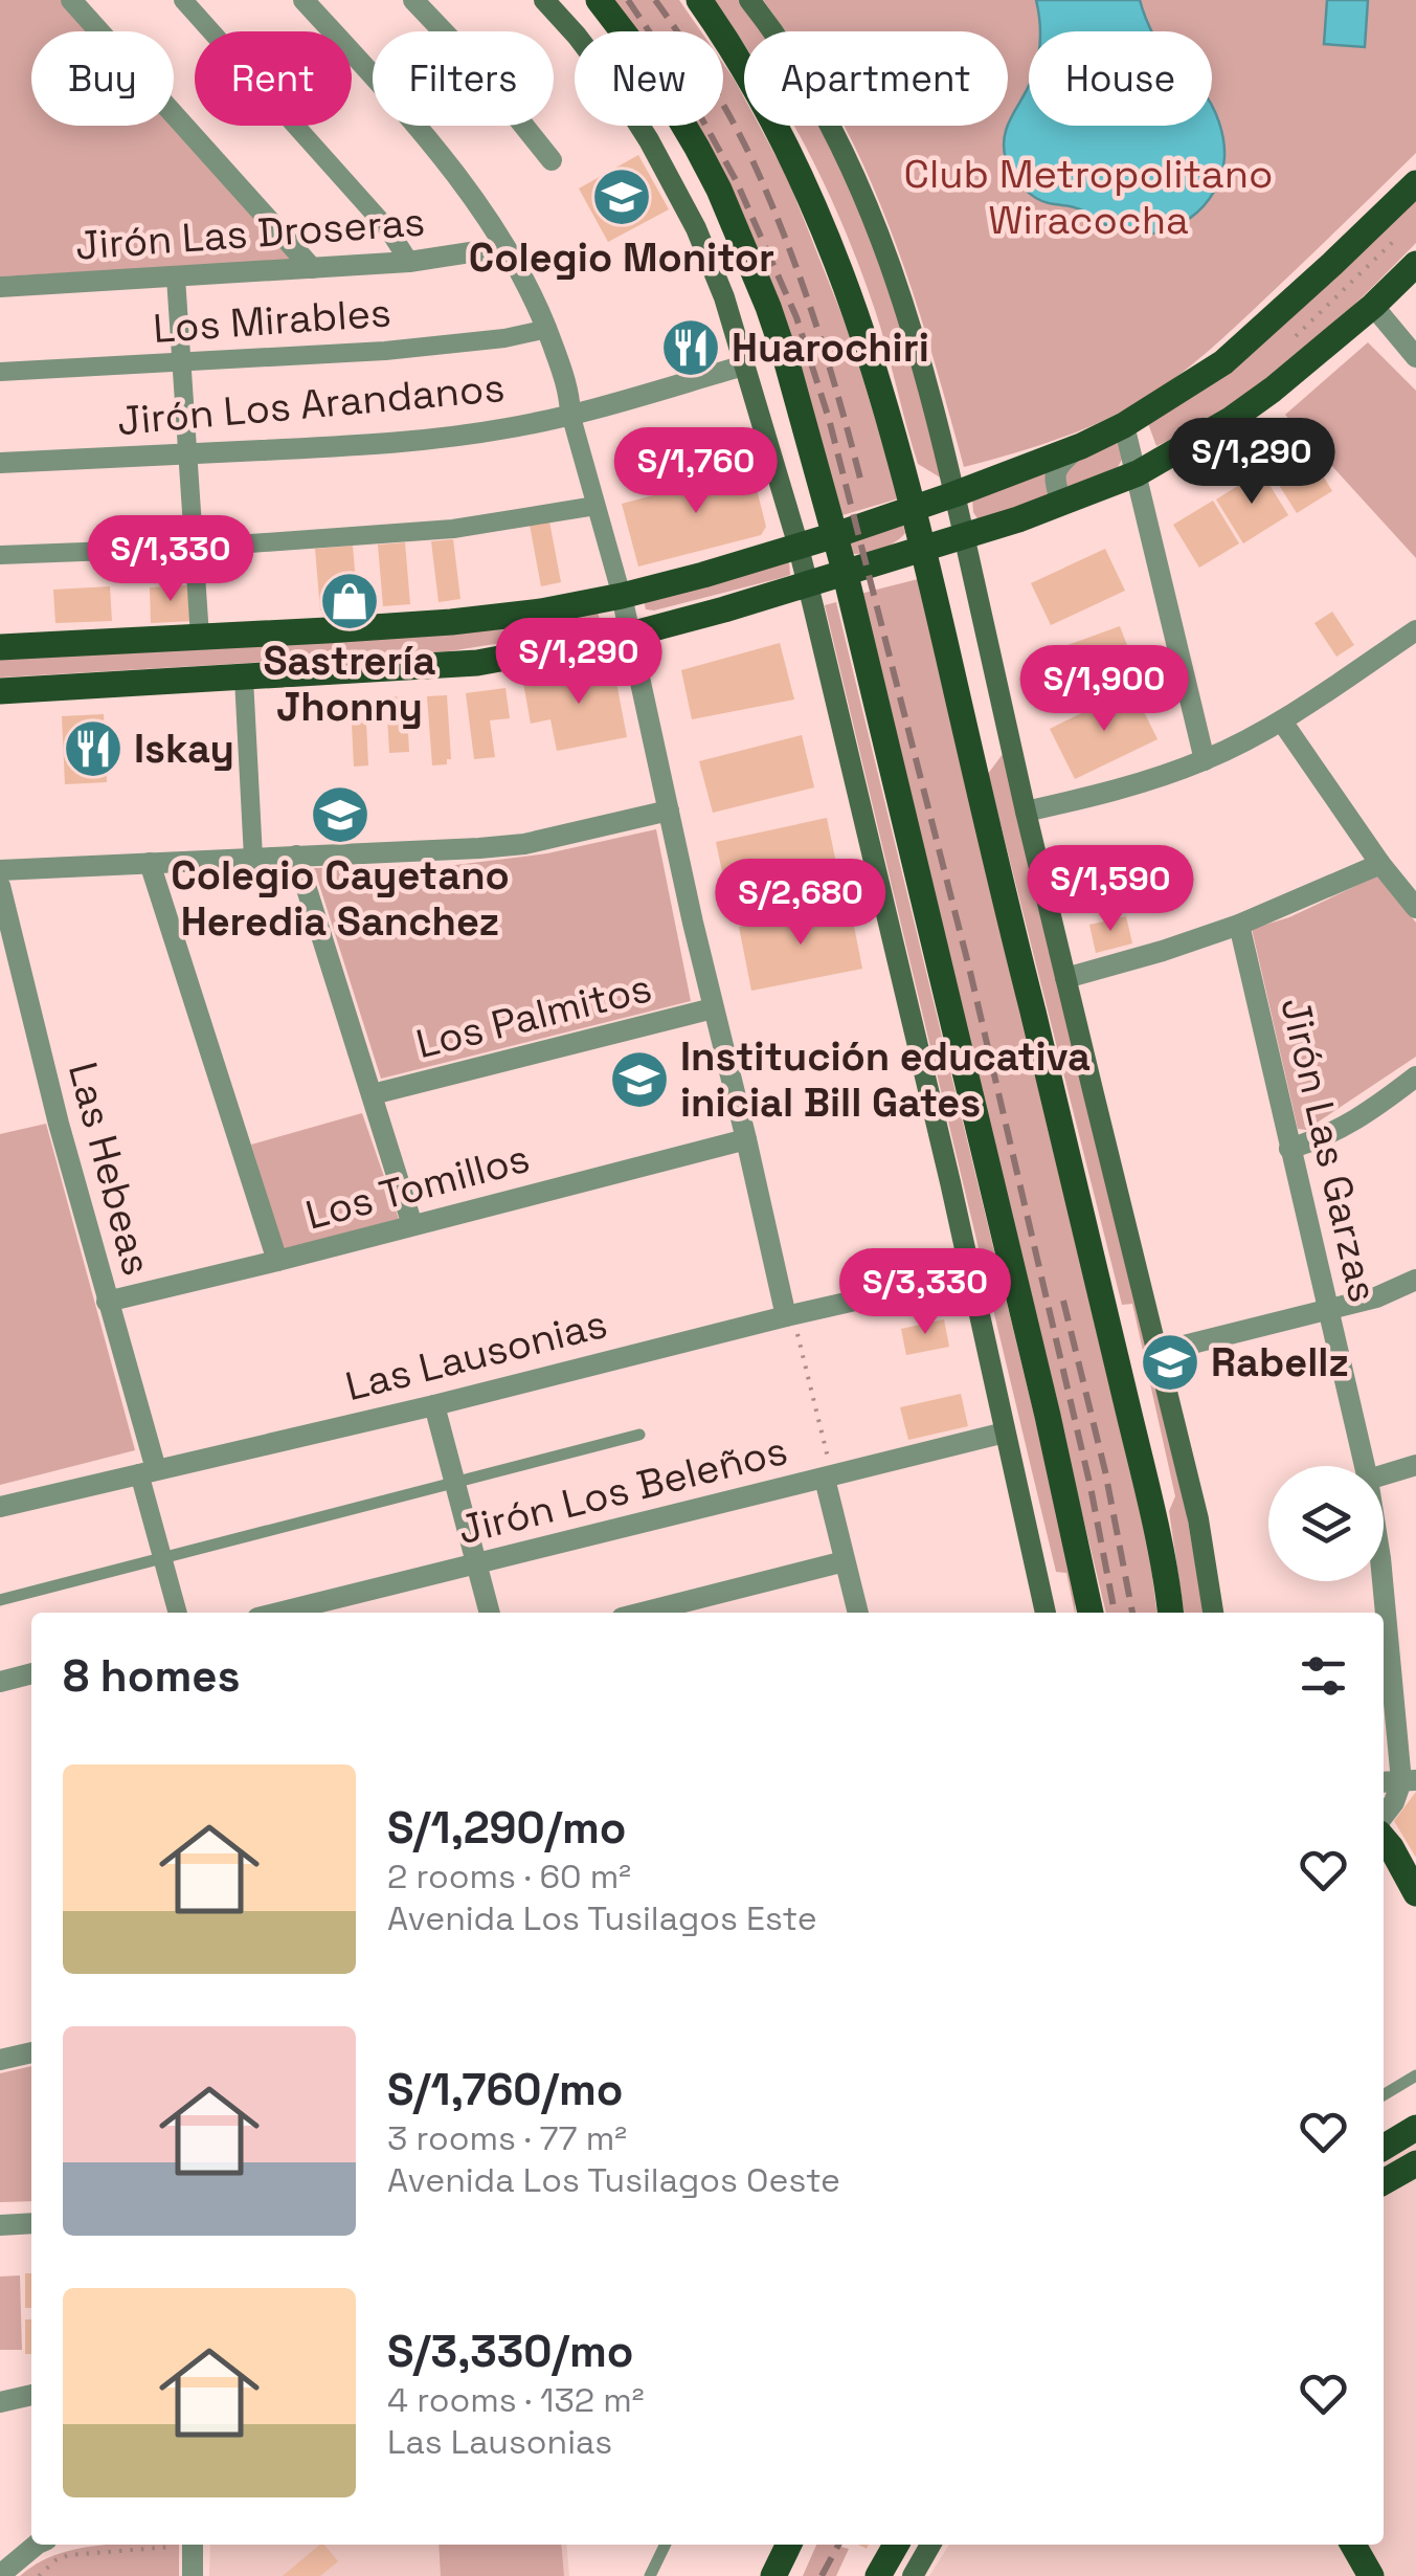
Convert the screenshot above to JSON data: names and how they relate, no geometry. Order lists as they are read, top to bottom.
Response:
{
  "streets": {
    "street": [
      "Jirón Las Droseras",
      "Los Mirables",
      "Jirón Los Arandanos",
      "Los Palmitos",
      "Jirón Las Garzas",
      "Las Hebeas",
      "Los Tomillos",
      "Las Lausonias",
      "Jirón Los Beleños"
    ]
  },
  "crossings": [
    ["Las Hebeas", "Los Tomillos"],
    ["Las Hebeas", "Las Lausonias"]
  ],
  "parks": ["Club Metropolitano Wiracocha"],
  "places": {
    "school or university": [
      "Colegio Monitor",
      "Colegio Cayetano Heredia Sanchez",
      "Institución educativa inicial Bill Gates",
      "Rabellz"
    ],
    "restaurant": ["Huarochiri", "Iskay"],
    "shop": ["Sastrería Jhonny"]
  },
  "page": {
    "chip": [
      "Buy",
      "Rent",
      "Filters",
      "New",
      "Apartment",
      "House"
    ],
    "price": [
      "S/1,290",
      "S/1,760",
      "S/1,330",
      "S/1,290",
      "S/1,900",
      "S/1,590",
      "S/2,680",
      "S/3,330"
    ],
    "heading": "8 homes",
    "list": [
      {
        "name": "S/1,290/mo",
        "note": "2 rooms · 60 m² · Avenida Los Tusilagos Este"
      },
      {
        "name": "S/1,760/mo",
        "note": "3 rooms · 77 m² · Avenida Los Tusilagos Oeste"
      },
      {
        "name": "S/3,330/mo",
        "note": "4 rooms · 132 m² · Las Lausonias"
      }
    ]
  }
}
